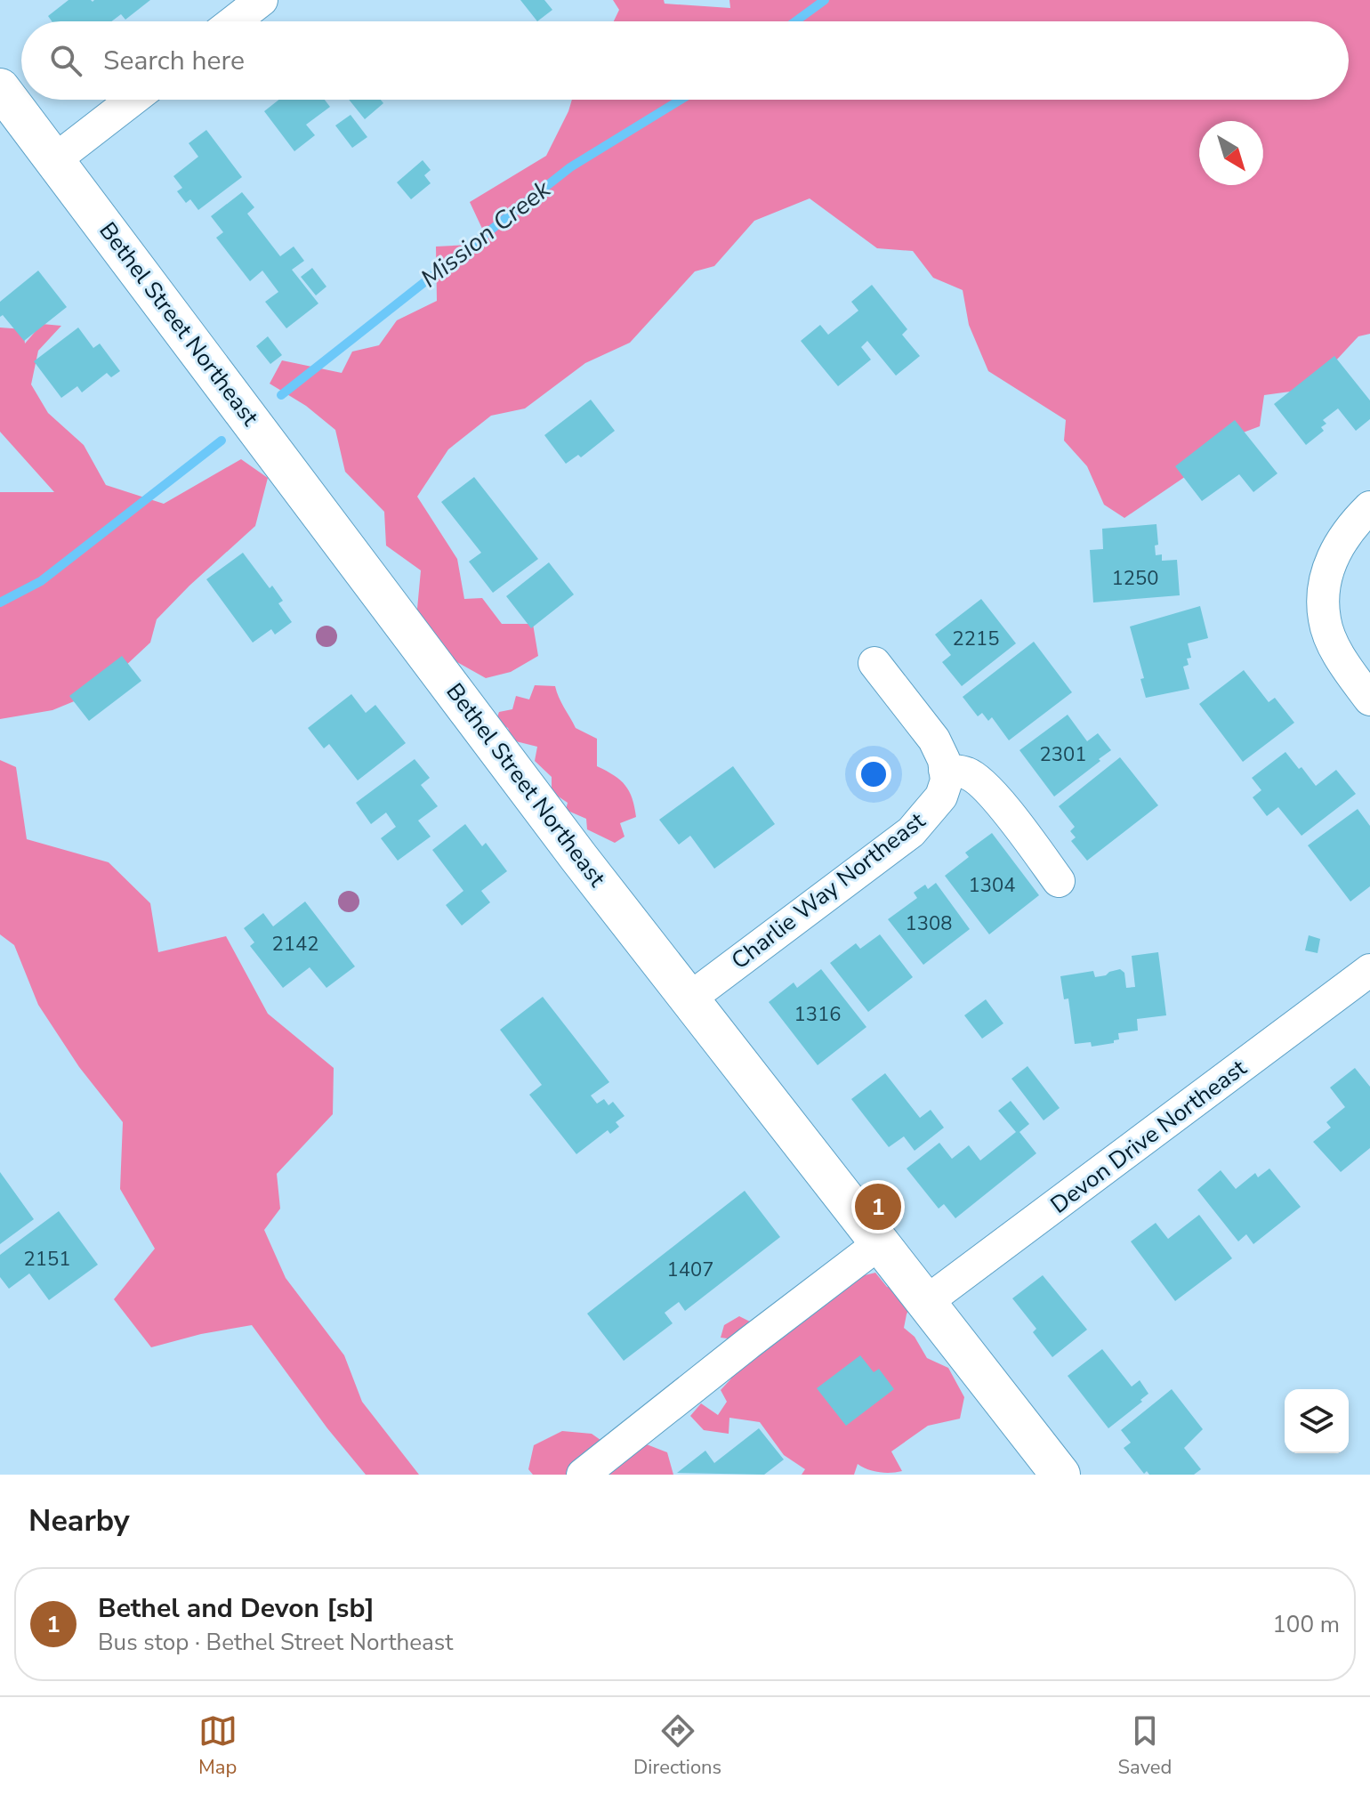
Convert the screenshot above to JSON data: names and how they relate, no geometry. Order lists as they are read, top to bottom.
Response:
{
  "streets": {
    "street": ["Bethel Street Northeast", "Charlie Way Northeast", "Devon Drive Northeast"]
  },
  "crossings": [
    ["Bethel Street Northeast", "Charlie Way Northeast"],
    ["Bethel Street Northeast", "Devon Drive Northeast"]
  ],
  "water": ["Mission Creek"],
  "house_numbers": [
    "1250",
    "2215",
    "2301",
    "1304",
    "1308",
    "2142",
    "1316",
    "2151",
    "1407"
  ],
  "north": "bottom right",
  "page": {
    "search": "Search here",
    "pins": "1",
    "heading": "Nearby",
    "list": [
      {
        "mark": "1",
        "name": "Bethel and Devon [sb]",
        "note": "Bus stop · Bethel Street Northeast",
        "value": "100 m"
      }
    ],
    "nav": ["Map", "Directions", "Saved"]
  }
}
